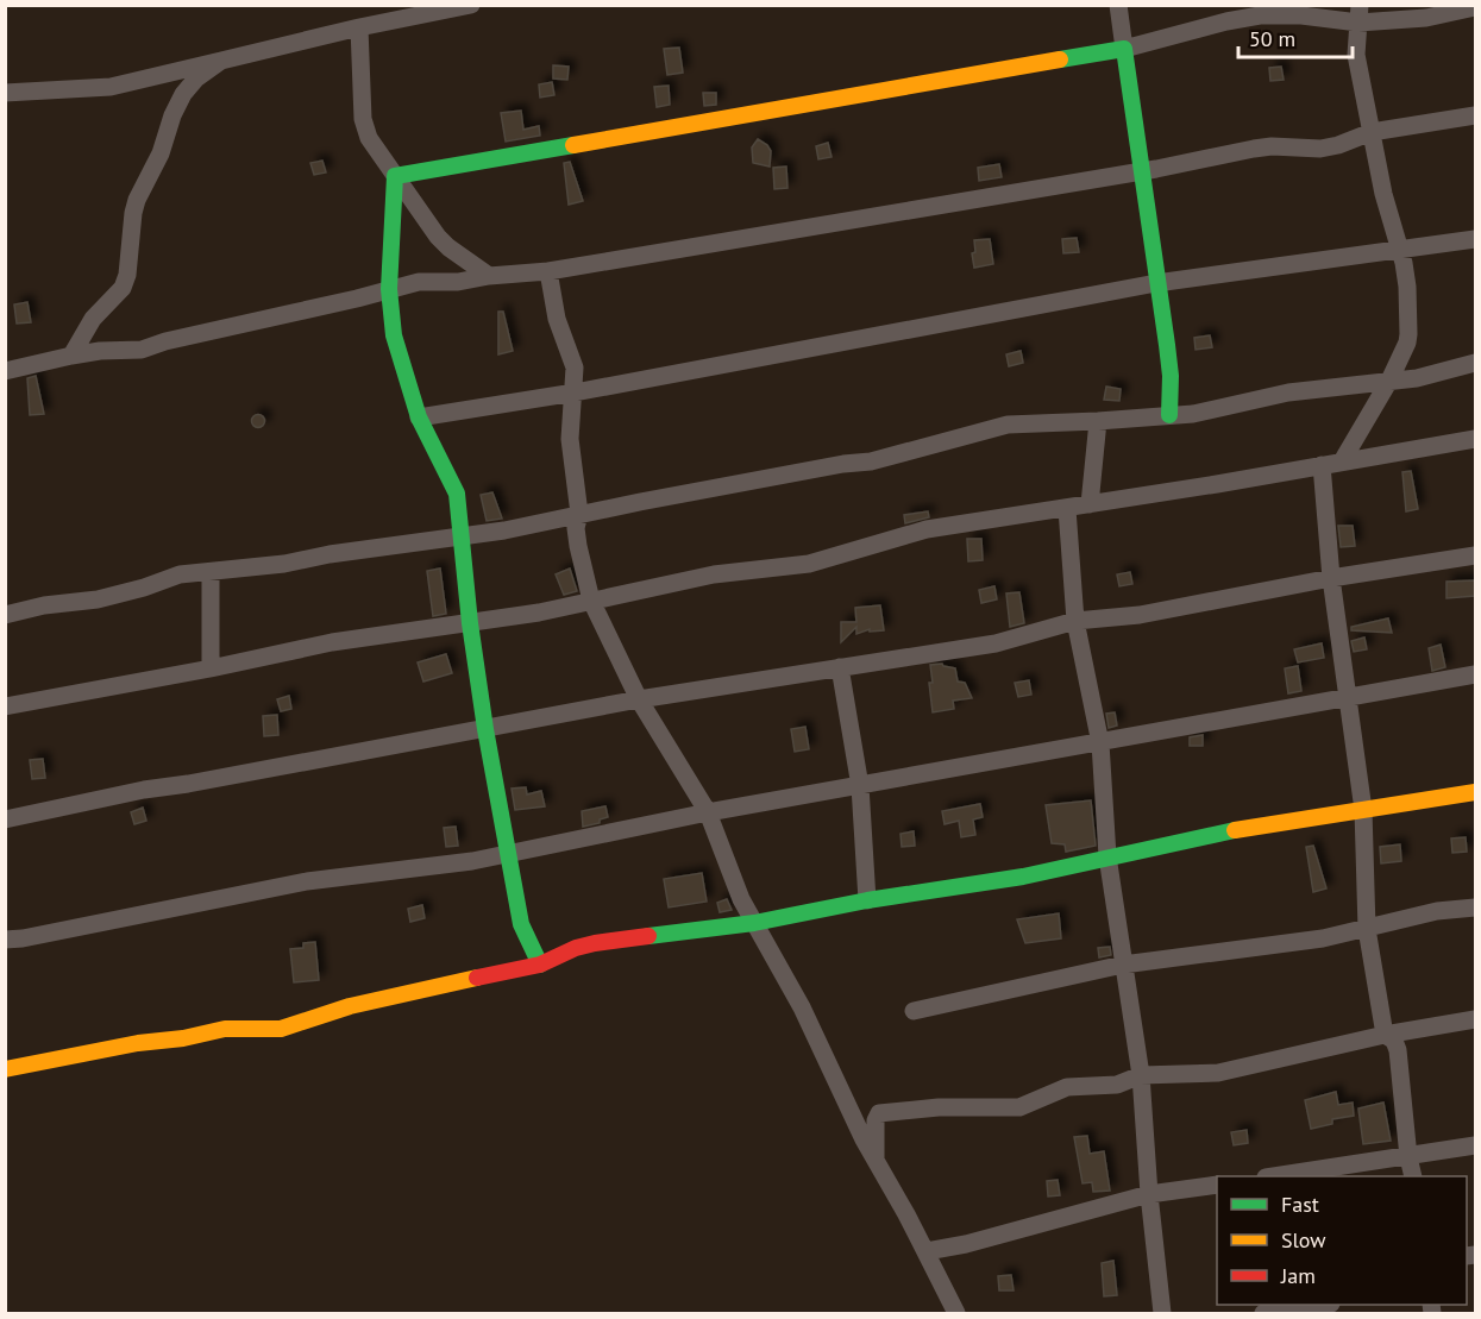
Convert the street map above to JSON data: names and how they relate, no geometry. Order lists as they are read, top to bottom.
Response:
{
  "legend": ["Fast", "Slow", "Jam"],
  "scale_bar": "50 m"
}
